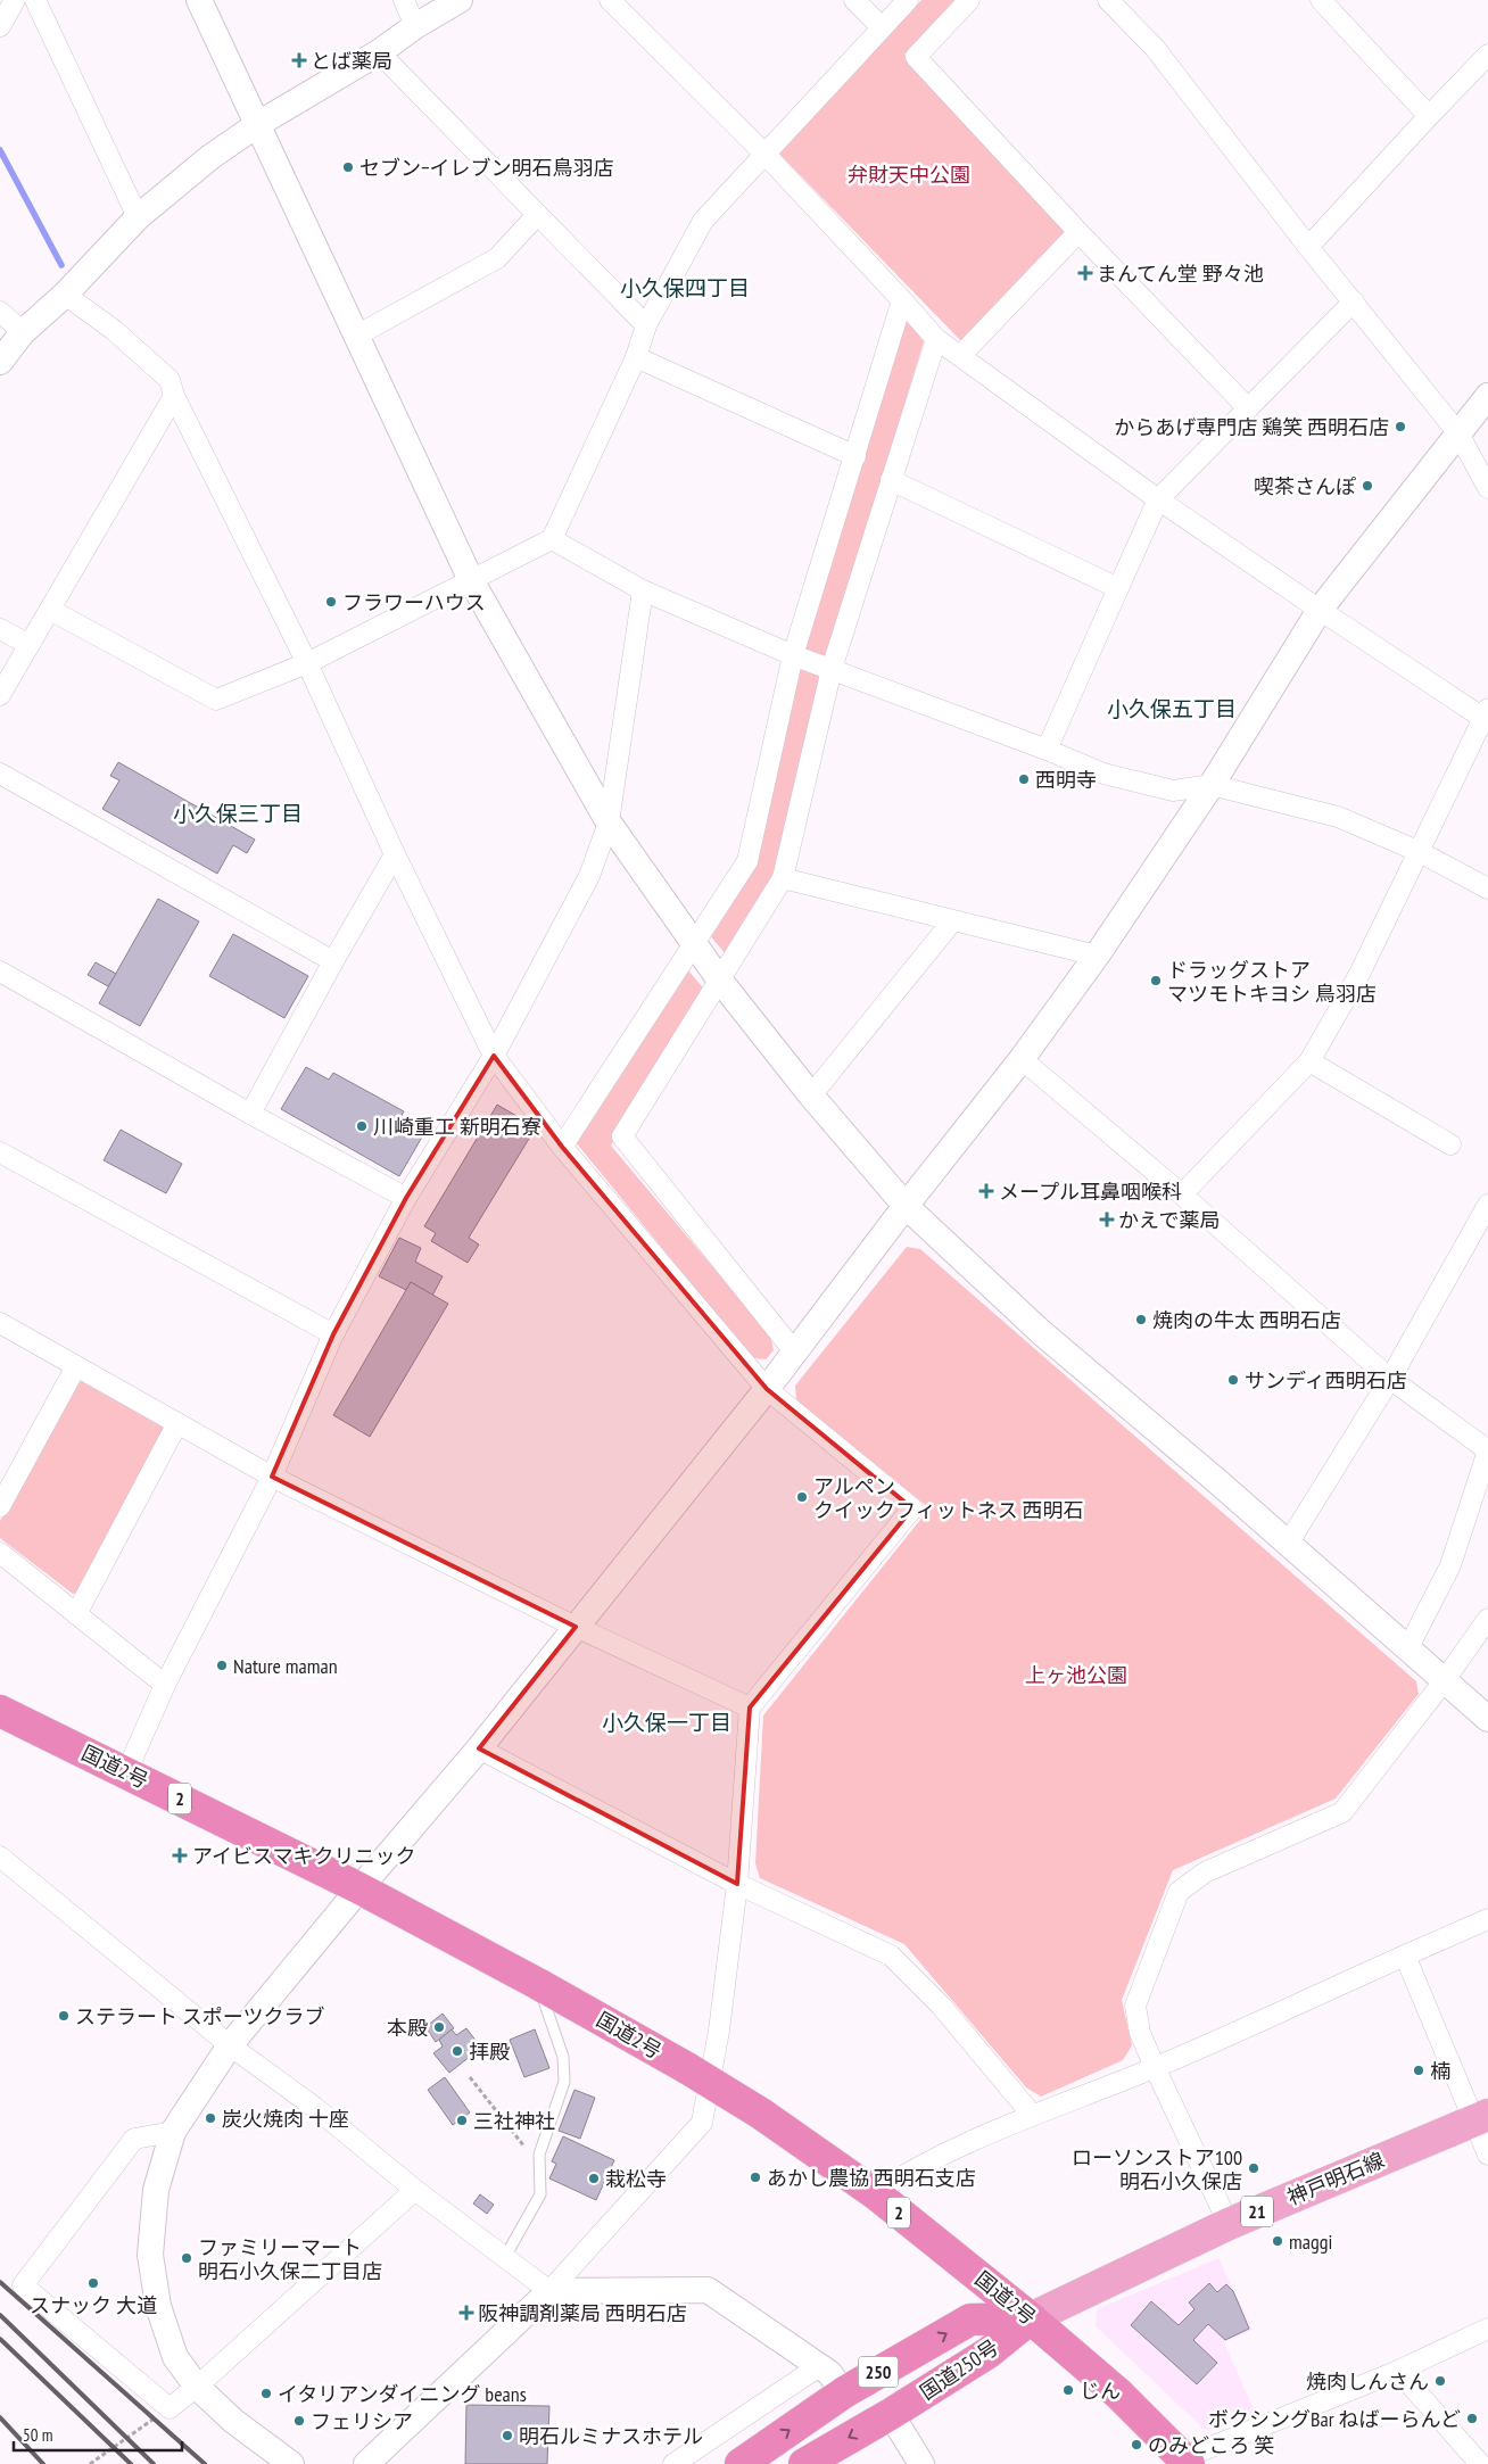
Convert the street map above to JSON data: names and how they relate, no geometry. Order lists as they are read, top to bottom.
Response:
{
  "streets": {
    "highway": [
      "国道2号",
      "2",
      "国道250号",
      "250"
    ],
    "main road": ["神戸明石線", "21"]
  },
  "crossings": [
    ["国道2号", "神戸明石線"],
    ["国道2号", "国道250号"],
    ["神戸明石線", "国道250号"]
  ],
  "districts": [
    "小久保四丁目",
    "小久保五丁目",
    "小久保三丁目",
    "小久保一丁目"
  ],
  "parks": ["弁財天中公園", "上ヶ池公園"],
  "places": {
    "health": [
      "とば薬局",
      "まんてん堂 野々池",
      "メープル耳鼻咽喉科",
      "かえで薬局",
      "アイビスマキクリニック",
      "阪神調剤薬局 西明石店"
    ],
    "other": [
      "セブン−イレブン明石鳥羽店",
      "からあげ専門店 鶏笑 西明石店",
      "喫茶さんぽ",
      "フラワーハウス",
      "西明寺",
      "ドラッグストア マツモトキヨシ 鳥羽店",
      "川崎重工 新明石寮",
      "焼肉の牛太 西明石店",
      "サンディ西明石店",
      "アルペン クイックフィットネス 西明石",
      "Nature maman",
      "ステラート スポーツクラブ",
      "本殿",
      "拝殿",
      "楠",
      "炭火焼肉 十座",
      "三社神社",
      "ローソンストア100 明石小久保店",
      "あかし農協 西明石支店",
      "栽松寺",
      "maggi",
      "ファミリーマート 明石小久保二丁目店",
      "スナック 大道",
      "焼肉しんさん",
      "じん",
      "イタリアンダイニング beans",
      "ボクシングBar ねばーらんど",
      "フェリシア",
      "明石ルミナスホテル",
      "のみどころ 笑"
    ]
  },
  "scale_bar": "50 m"
}
